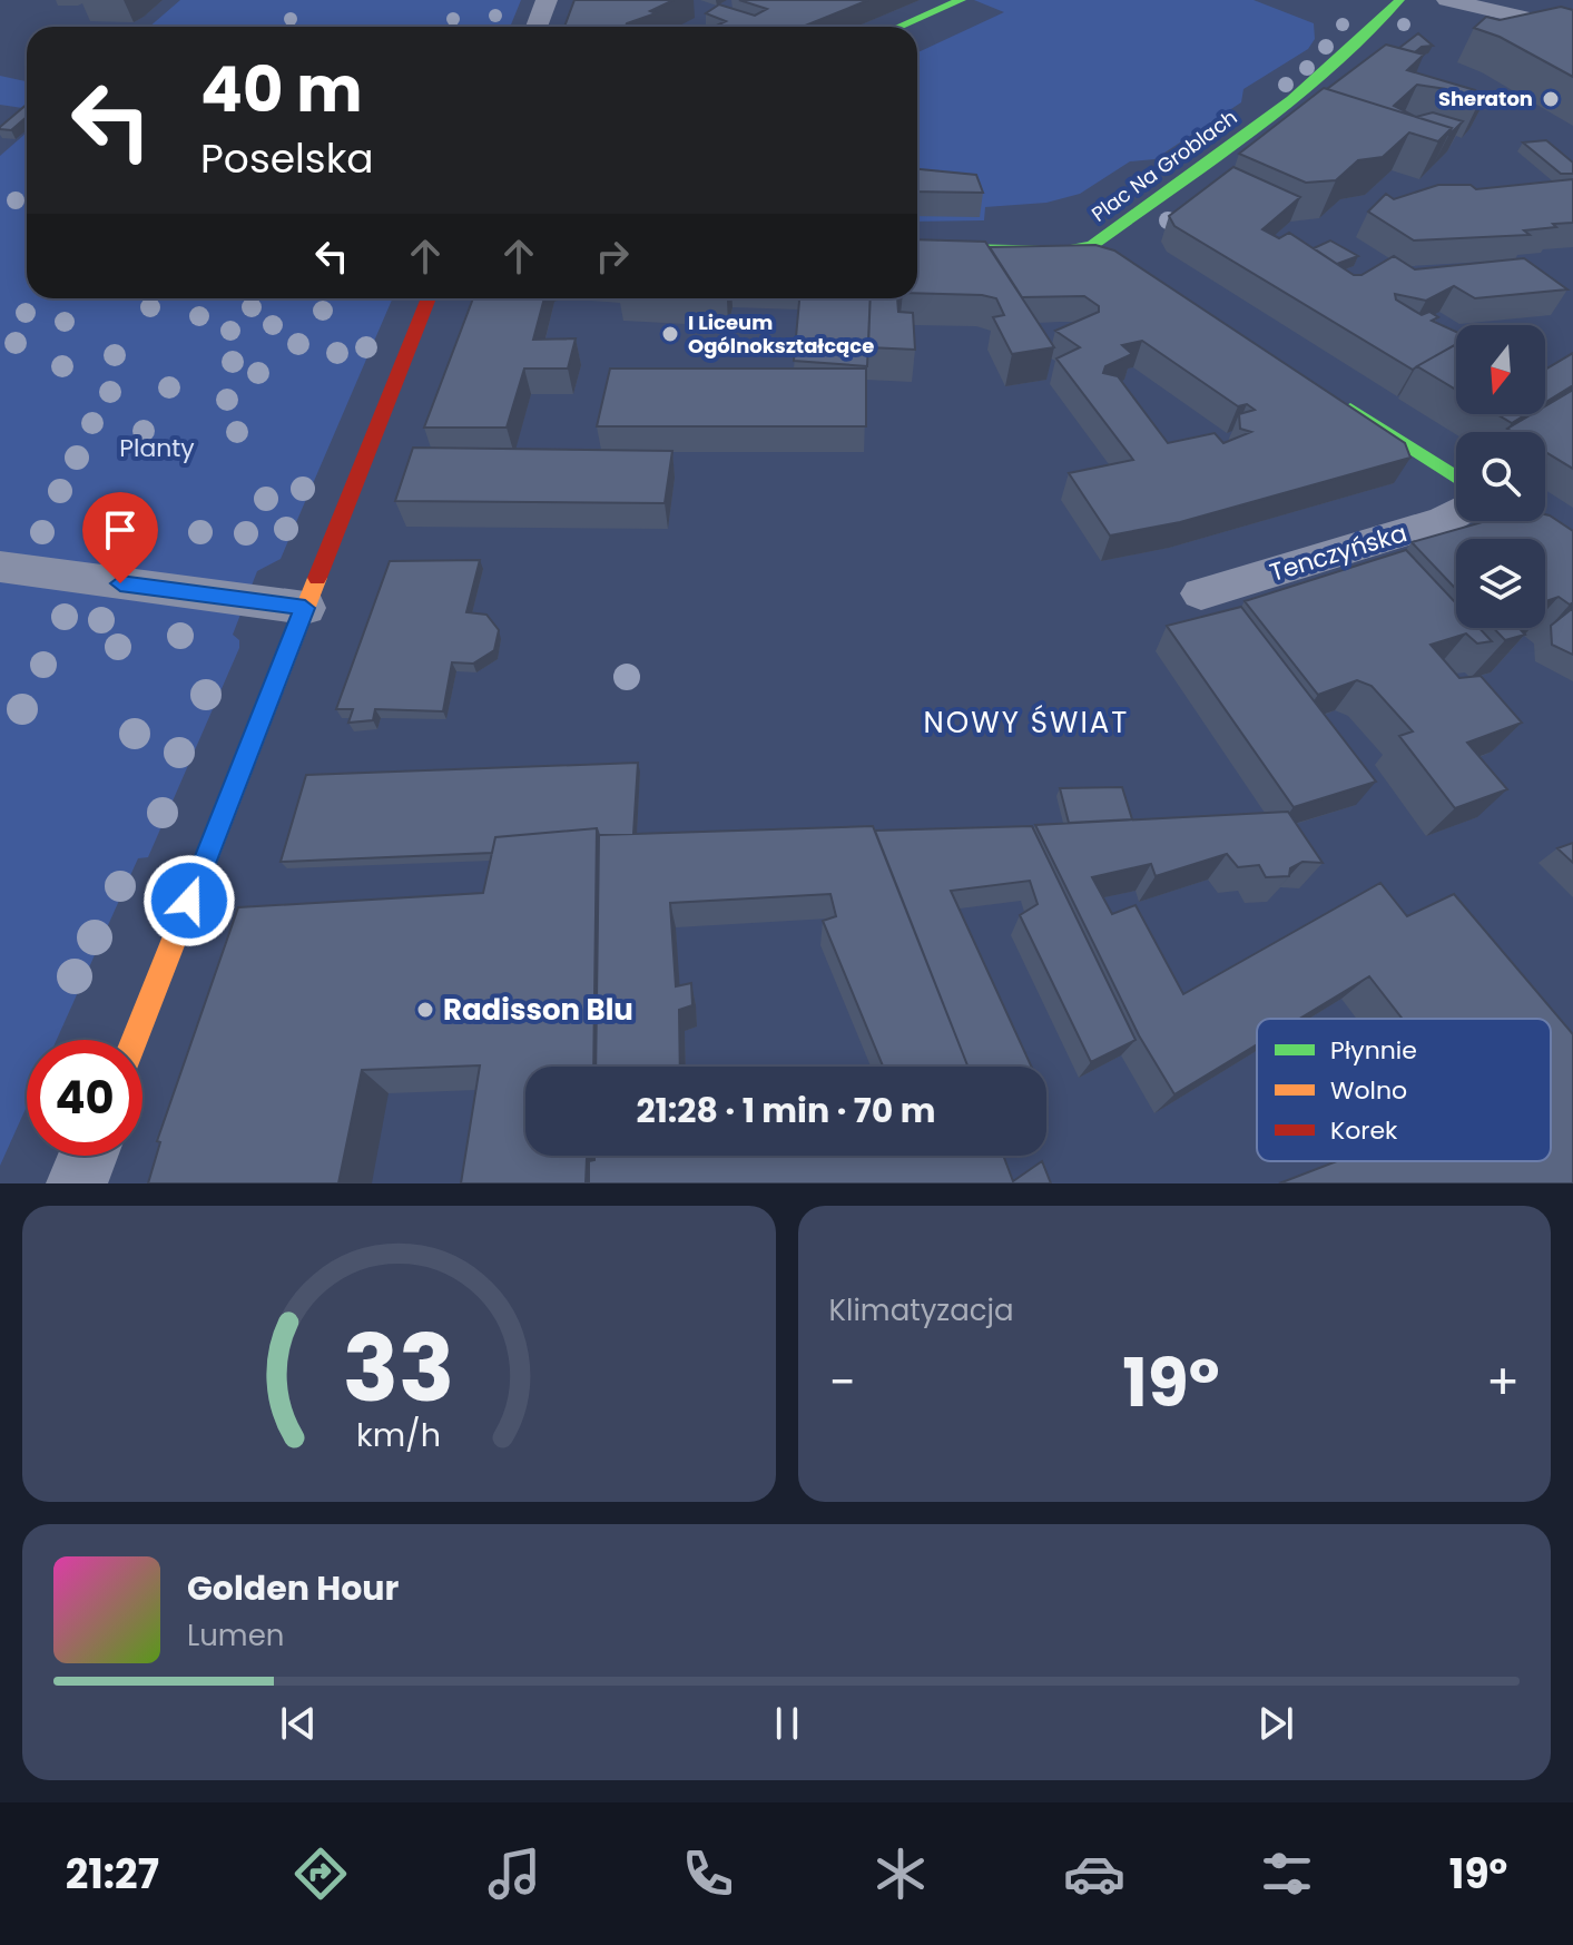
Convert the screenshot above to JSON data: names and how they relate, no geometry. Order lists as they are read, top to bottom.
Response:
{
  "streets": {
    "street": ["Plac Na Groblach", "Tenczyńska"]
  },
  "districts": ["NOWY ŚWIAT"],
  "parks": ["Planty"],
  "places": ["Sheraton", "I Liceum Ogólnokształcące", "Radisson Blu"],
  "legend": ["Płynnie", "Wolno", "Korek"],
  "north": "bottom",
  "page": {
    "turn": ["40 m", "Poselska"],
    "limit": "40",
    "trip": "21:28 · 1 min · 70 m",
    "tile": "Klimatyzacja",
    "heat": ["−", "19°", "+"],
    "song": ["Golden Hour", "Lumen"],
    "tabs": ["21:27", "19°"],
    "gauge": ["33", "km/h"]
  }
}
